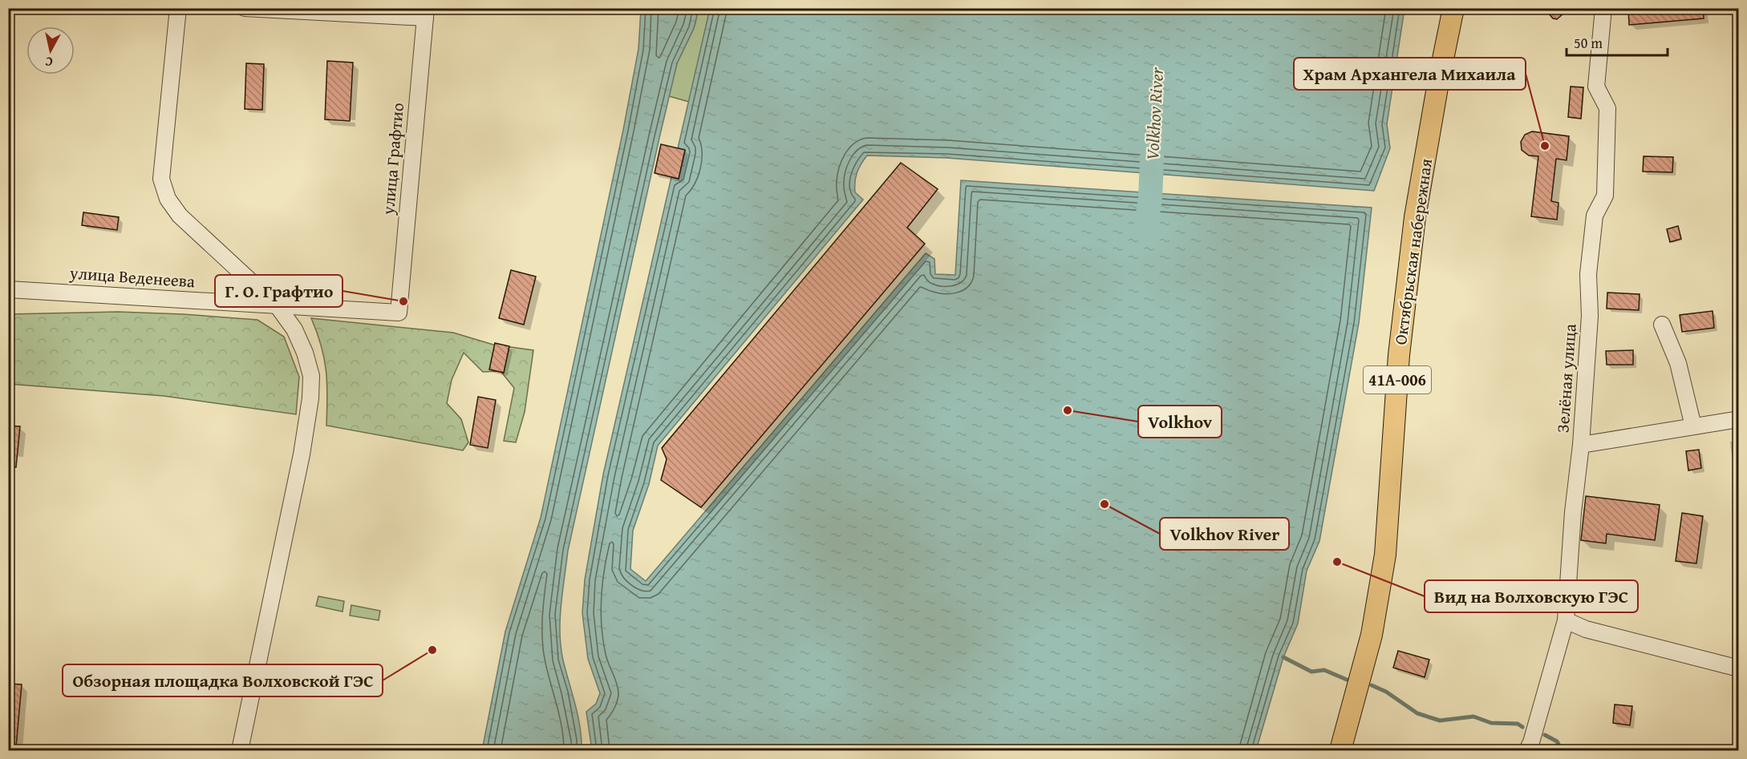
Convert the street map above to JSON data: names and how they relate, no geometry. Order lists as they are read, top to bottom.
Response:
{
  "streets": {
    "main road": ["Октябрьская набережная", "41А-006"],
    "street": ["улица Графтио", "улица Веденеева", "Зелёная улица"]
  },
  "crossings": [
    ["улица Графтио", "улица Веденеева"]
  ],
  "water": ["Volkhov River"],
  "places": [
    "Храм Архангела Михаила",
    "Г. О. Графтио",
    "Volkhov",
    "Volkhov River",
    "Вид на Волховскую ГЭС",
    "Обзорная площадка Волховской ГЭС"
  ],
  "scale_bar": "50 m",
  "north": "bottom"
}
